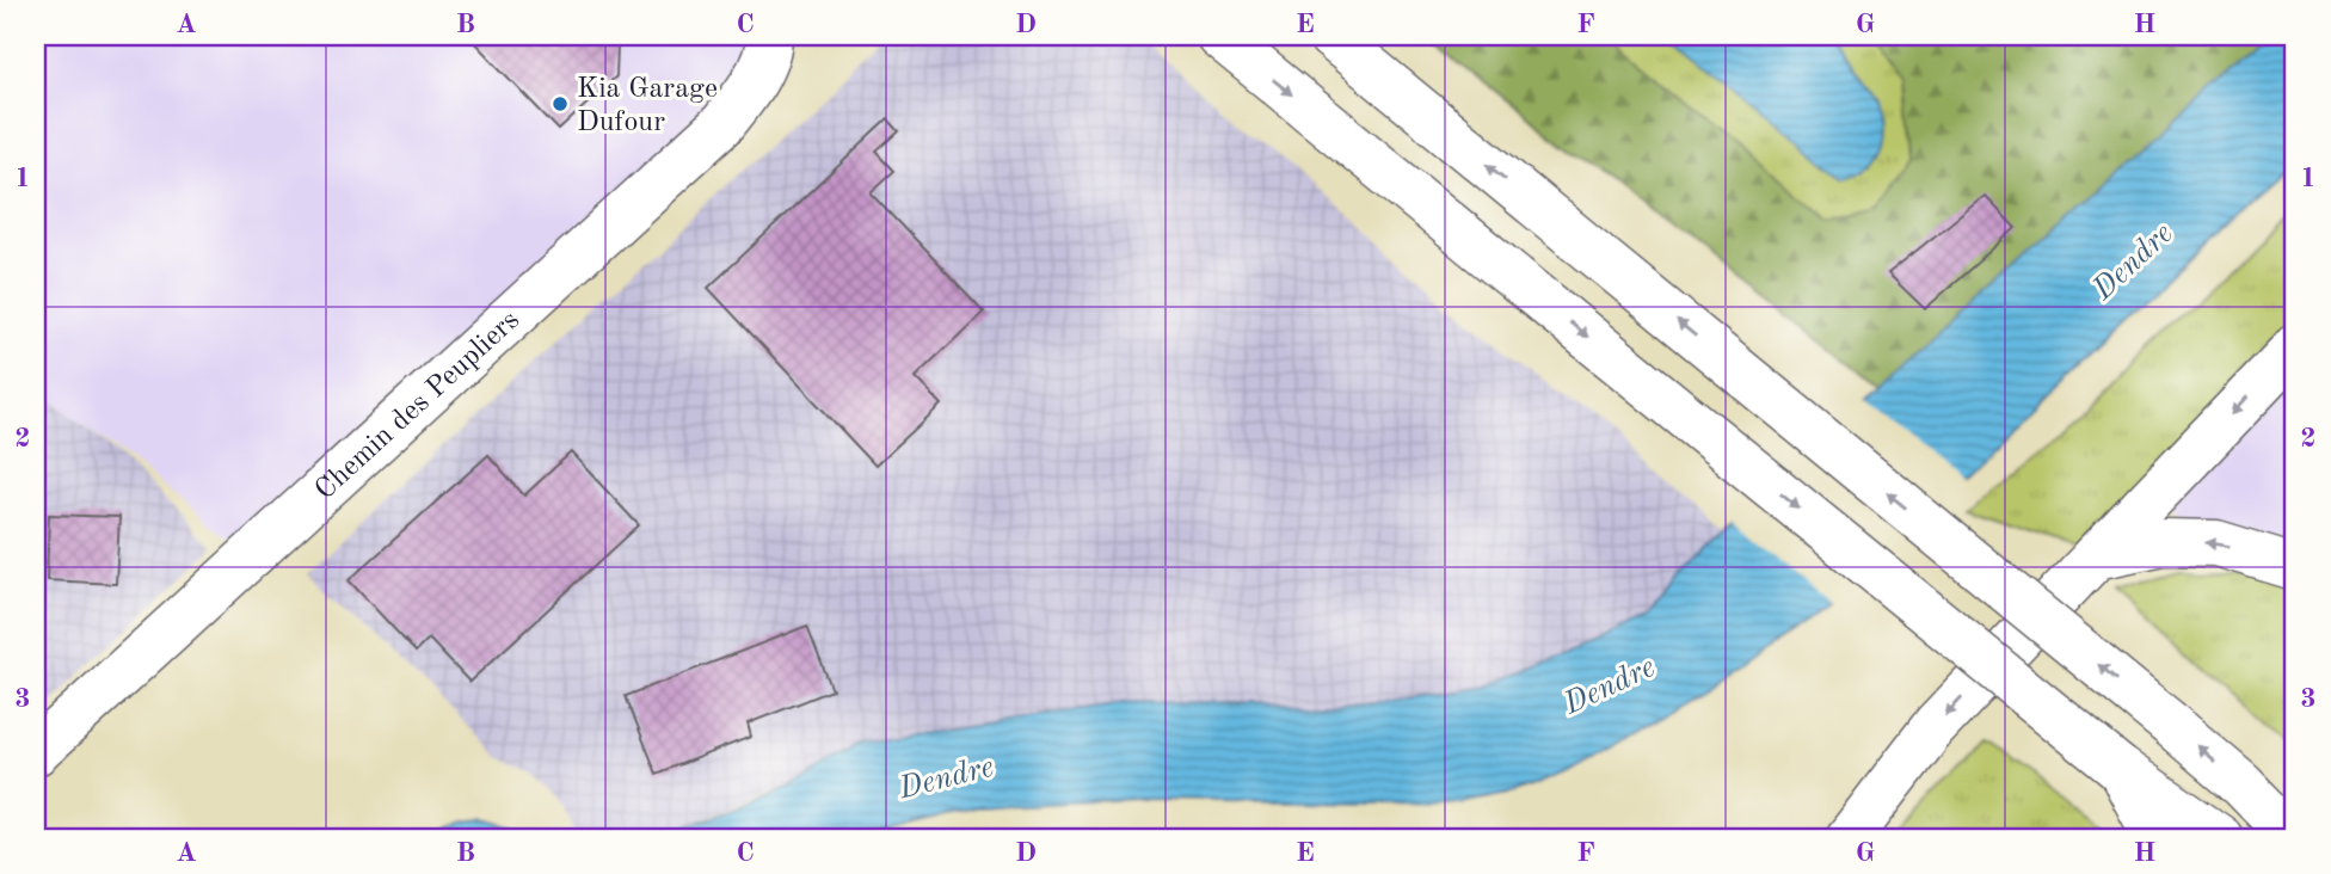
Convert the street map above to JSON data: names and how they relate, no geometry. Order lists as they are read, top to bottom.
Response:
{
  "streets": {
    "main road": ["Chemin des Peupliers"]
  },
  "water": ["Dendre"],
  "places": ["Kia Garage Dufour"],
  "grid": {
    "columns": [
      "A",
      "B",
      "C",
      "D",
      "E",
      "F",
      "G",
      "H"
    ],
    "rows": ["1", "2", "3"]
  }
}
